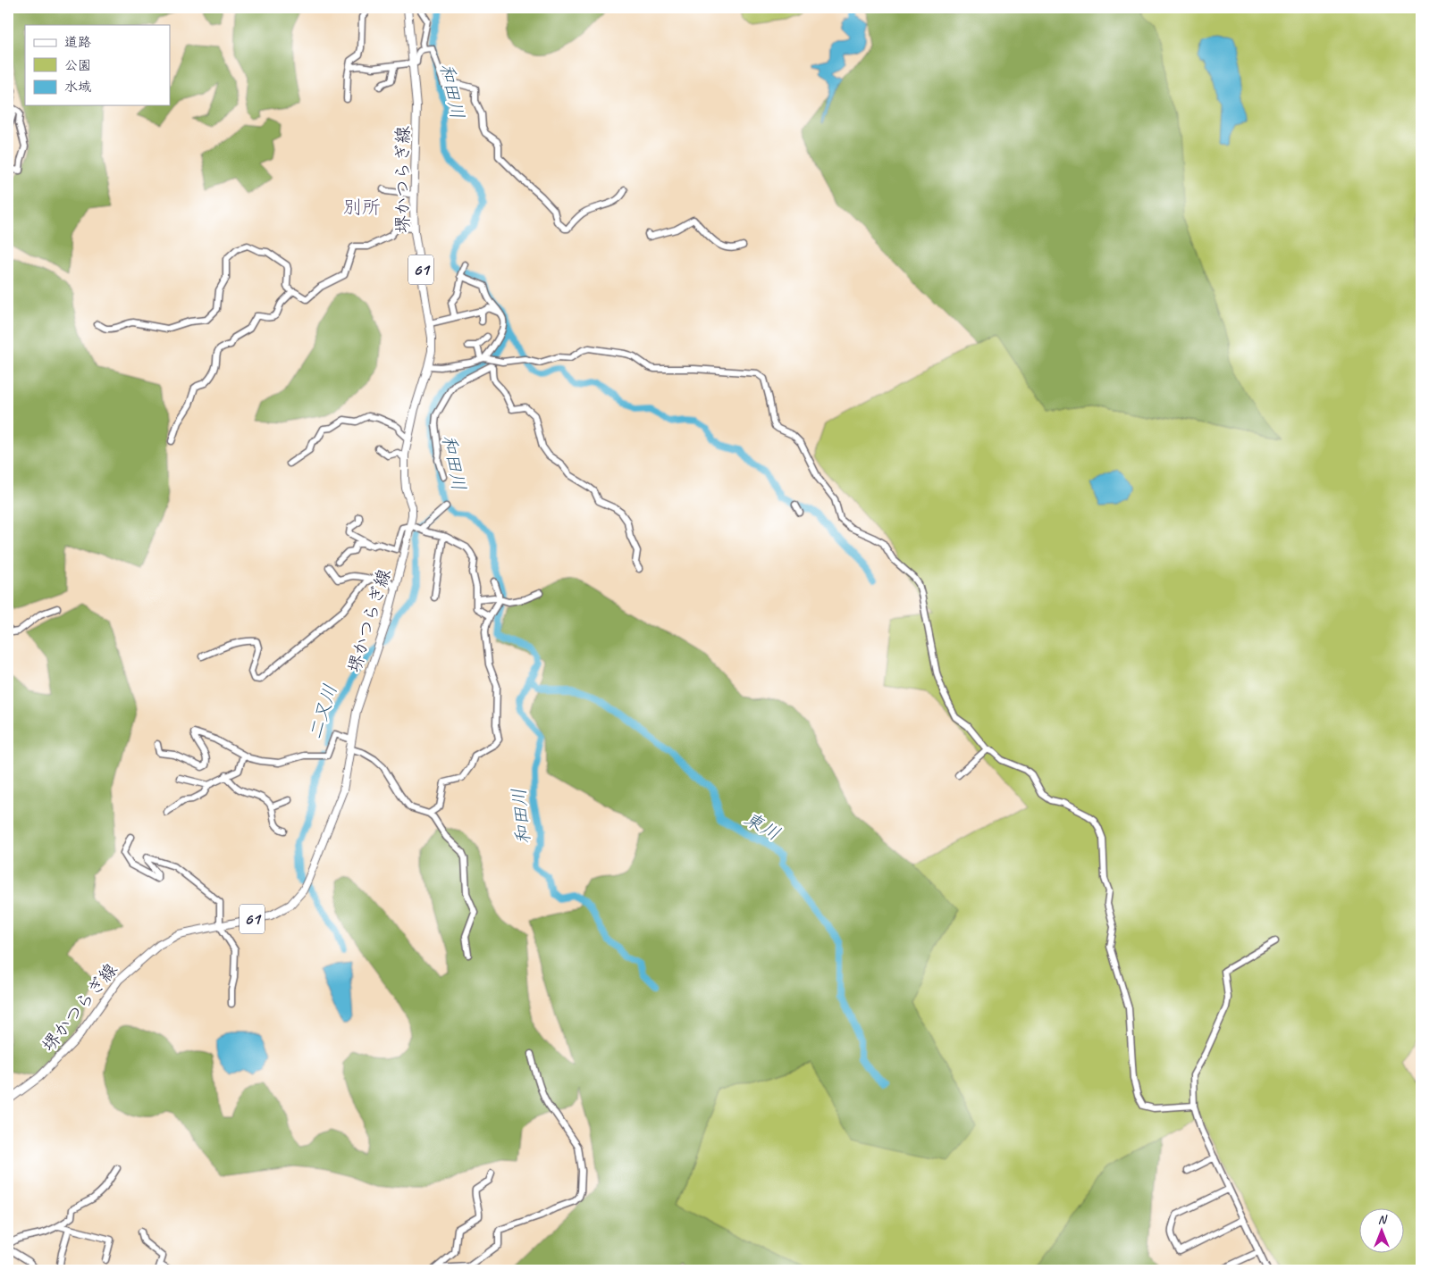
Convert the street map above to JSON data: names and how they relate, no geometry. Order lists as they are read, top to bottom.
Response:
{
  "streets": {
    "main road": ["堺かつらぎ線", "61"]
  },
  "districts": ["別所"],
  "water": ["和田川", "二又川", "東川"],
  "legend": ["道路", "公園", "水域"],
  "north": "top"
}
